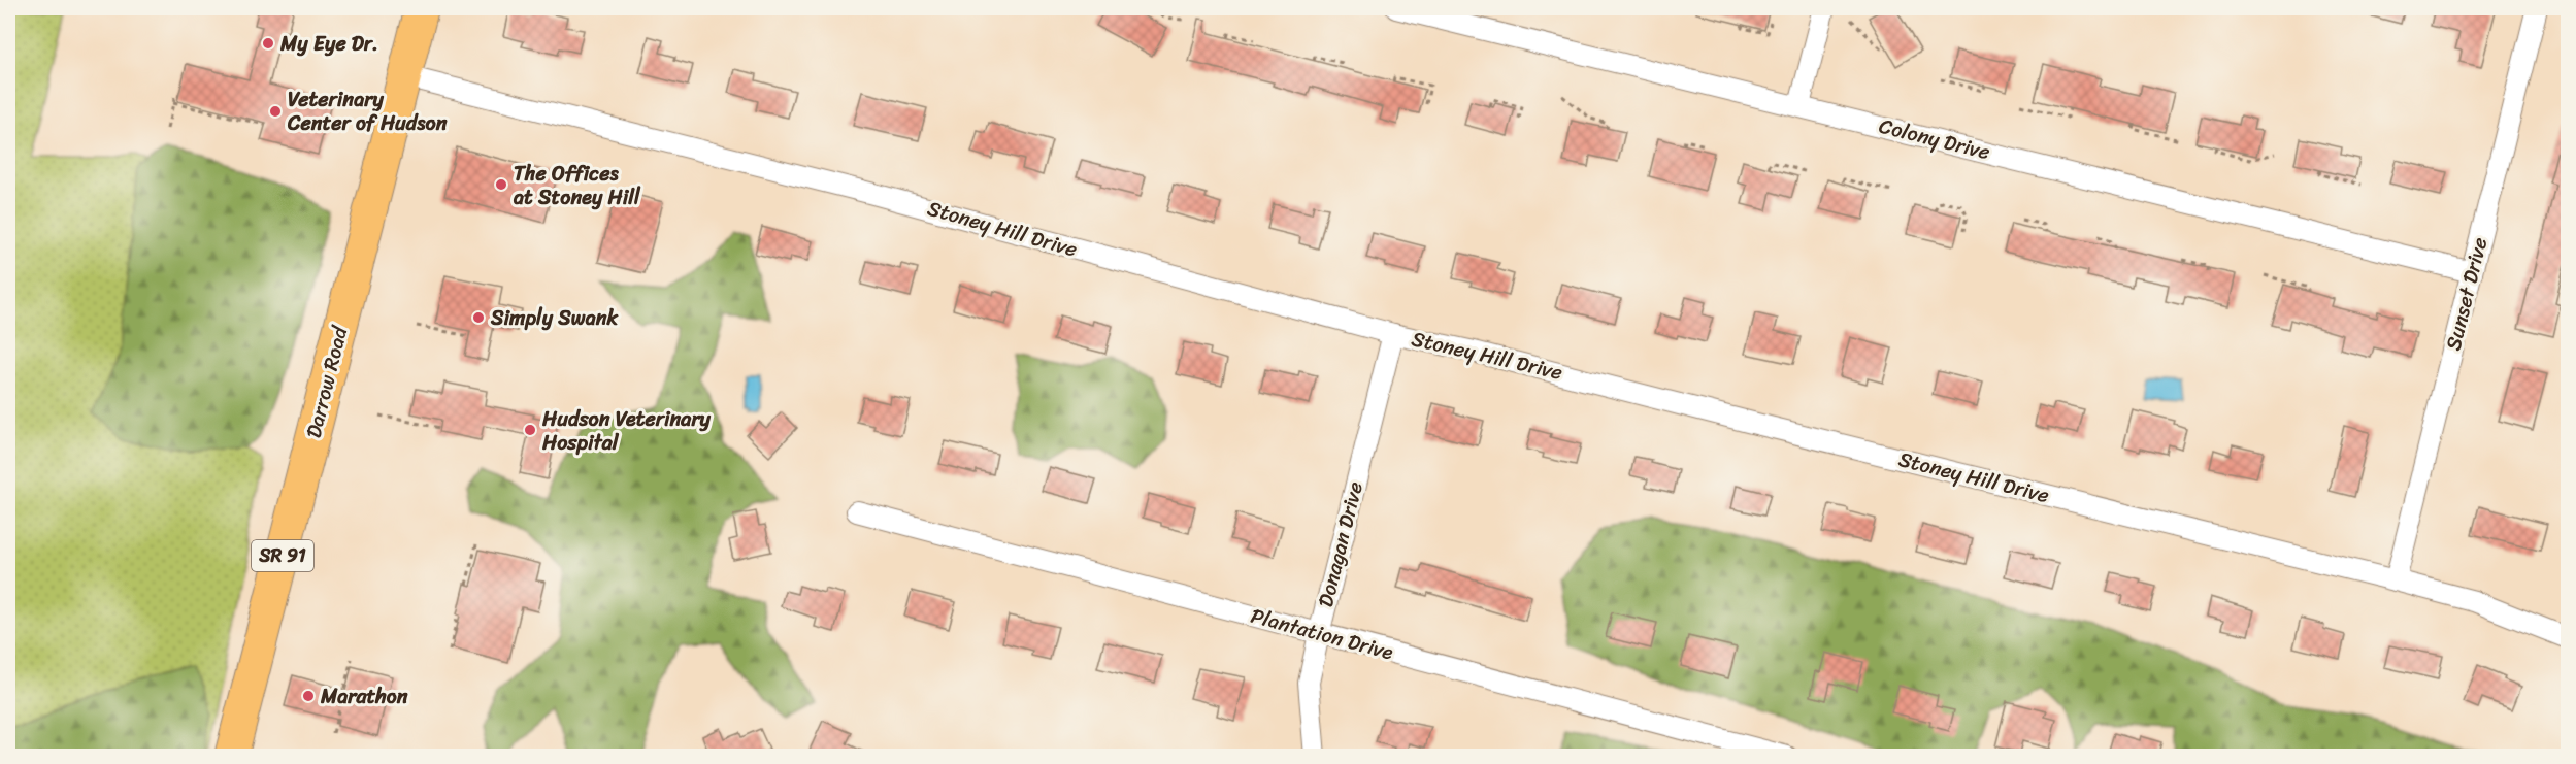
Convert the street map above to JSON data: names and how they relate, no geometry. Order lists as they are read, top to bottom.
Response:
{
  "streets": {
    "main road": ["Darrow Road", "SR 91"],
    "street": [
      "Colony Drive",
      "Stoney Hill Drive",
      "Sunset Drive",
      "Donagan Drive",
      "Plantation Drive"
    ]
  },
  "crossings": [
    ["Colony Drive", "Sunset Drive"],
    ["Stoney Hill Drive", "Sunset Drive"],
    ["Stoney Hill Drive", "Darrow Road"],
    ["Stoney Hill Drive", "Donagan Drive"],
    ["Donagan Drive", "Plantation Drive"]
  ],
  "places": [
    "My Eye Dr.",
    "Veterinary Center of Hudson",
    "The Offices at Stoney Hill",
    "Simply Swank",
    "Hudson Veterinary Hospital",
    "Marathon"
  ]
}
